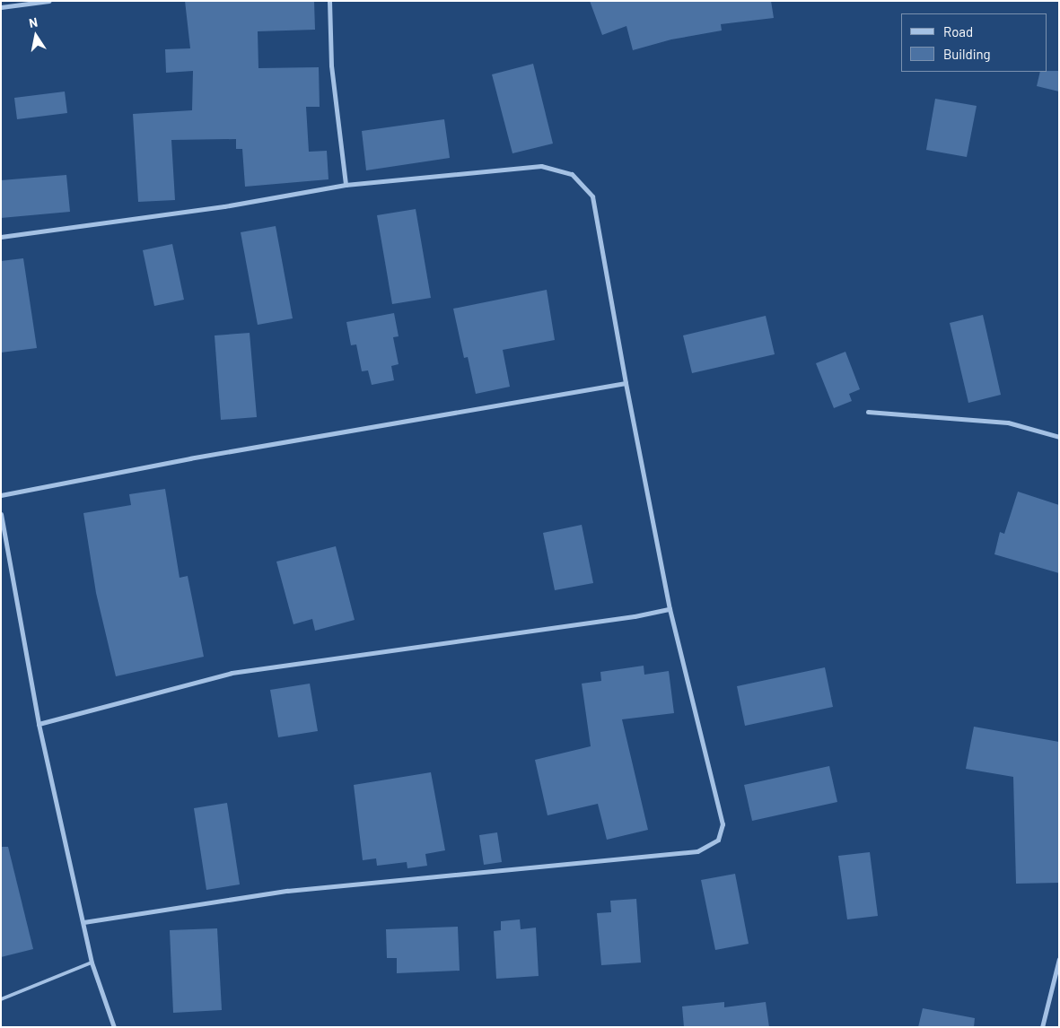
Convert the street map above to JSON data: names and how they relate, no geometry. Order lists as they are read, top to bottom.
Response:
{
  "legend": ["Road", "Building"],
  "north": "top"
}
